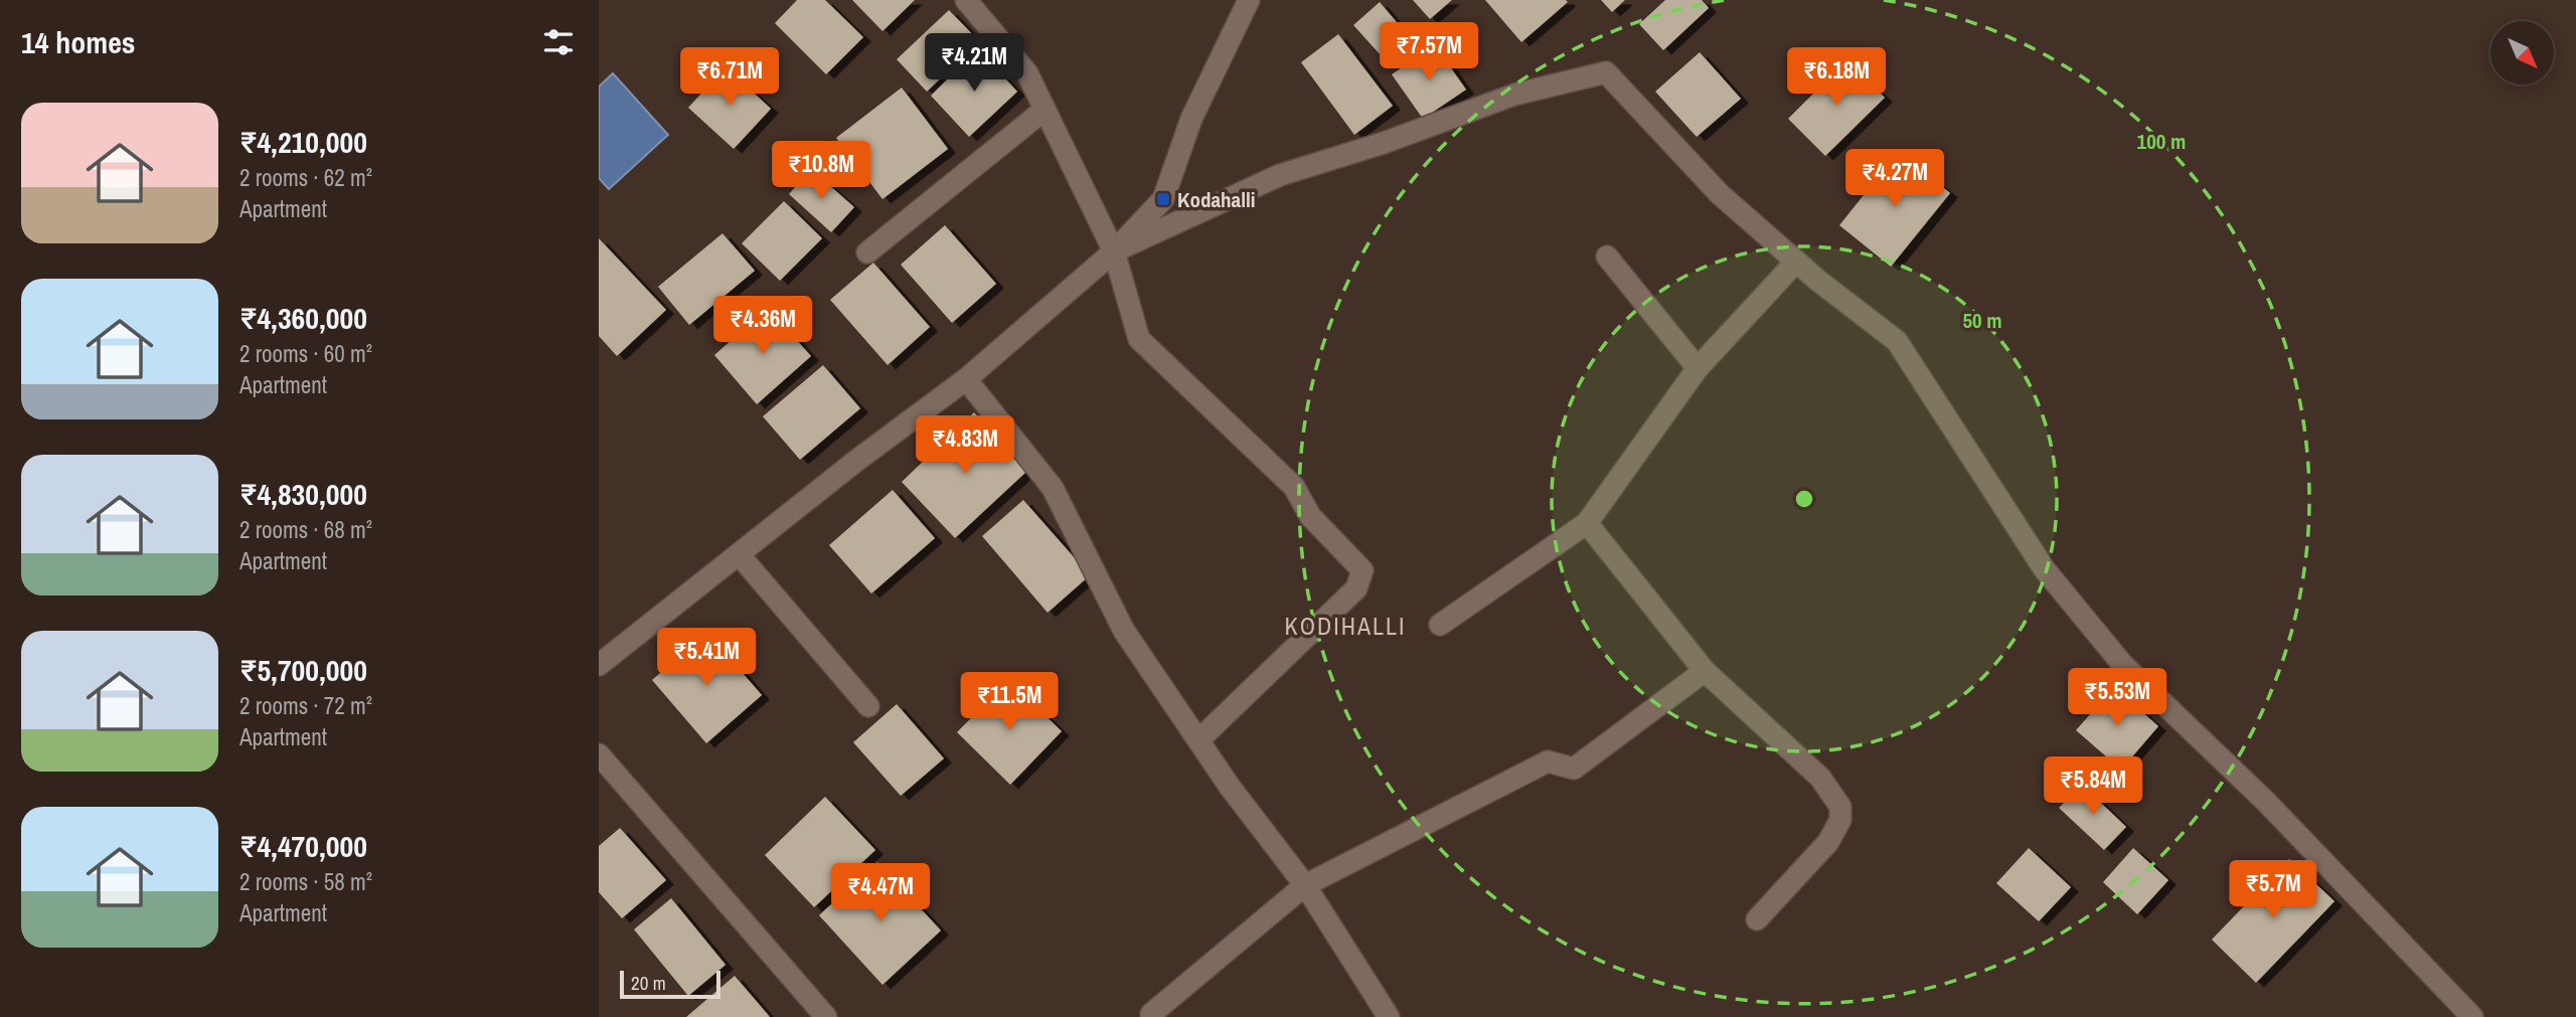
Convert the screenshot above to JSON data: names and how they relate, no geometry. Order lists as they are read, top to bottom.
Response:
{
  "districts": ["KODIHALLI"],
  "places": {
    "transit": ["Kodahalli"]
  },
  "scale_bar": "20 m",
  "north": "bottom right",
  "page": {
    "heading": "14 homes",
    "price": [
      "₹7.57M",
      "₹4.21M",
      "₹6.71M",
      "₹6.18M",
      "₹10.8M",
      "₹4.27M",
      "₹4.36M",
      "₹4.83M",
      "₹5.41M",
      "₹5.53M",
      "₹11.5M",
      "₹5.84M",
      "₹5.7M",
      "₹4.47M"
    ],
    "list": [
      {
        "name": "₹4,210,000",
        "note": "2 rooms · 62 m² · Apartment"
      },
      {
        "name": "₹4,360,000",
        "note": "2 rooms · 60 m² · Apartment"
      },
      {
        "name": "₹4,830,000",
        "note": "2 rooms · 68 m² · Apartment"
      },
      {
        "name": "₹5,700,000",
        "note": "2 rooms · 72 m² · Apartment"
      },
      {
        "name": "₹4,470,000",
        "note": "2 rooms · 58 m² · Apartment"
      }
    ],
    "scale": "20 m"
  },
  "rings": ["100 m", "50 m"]
}
